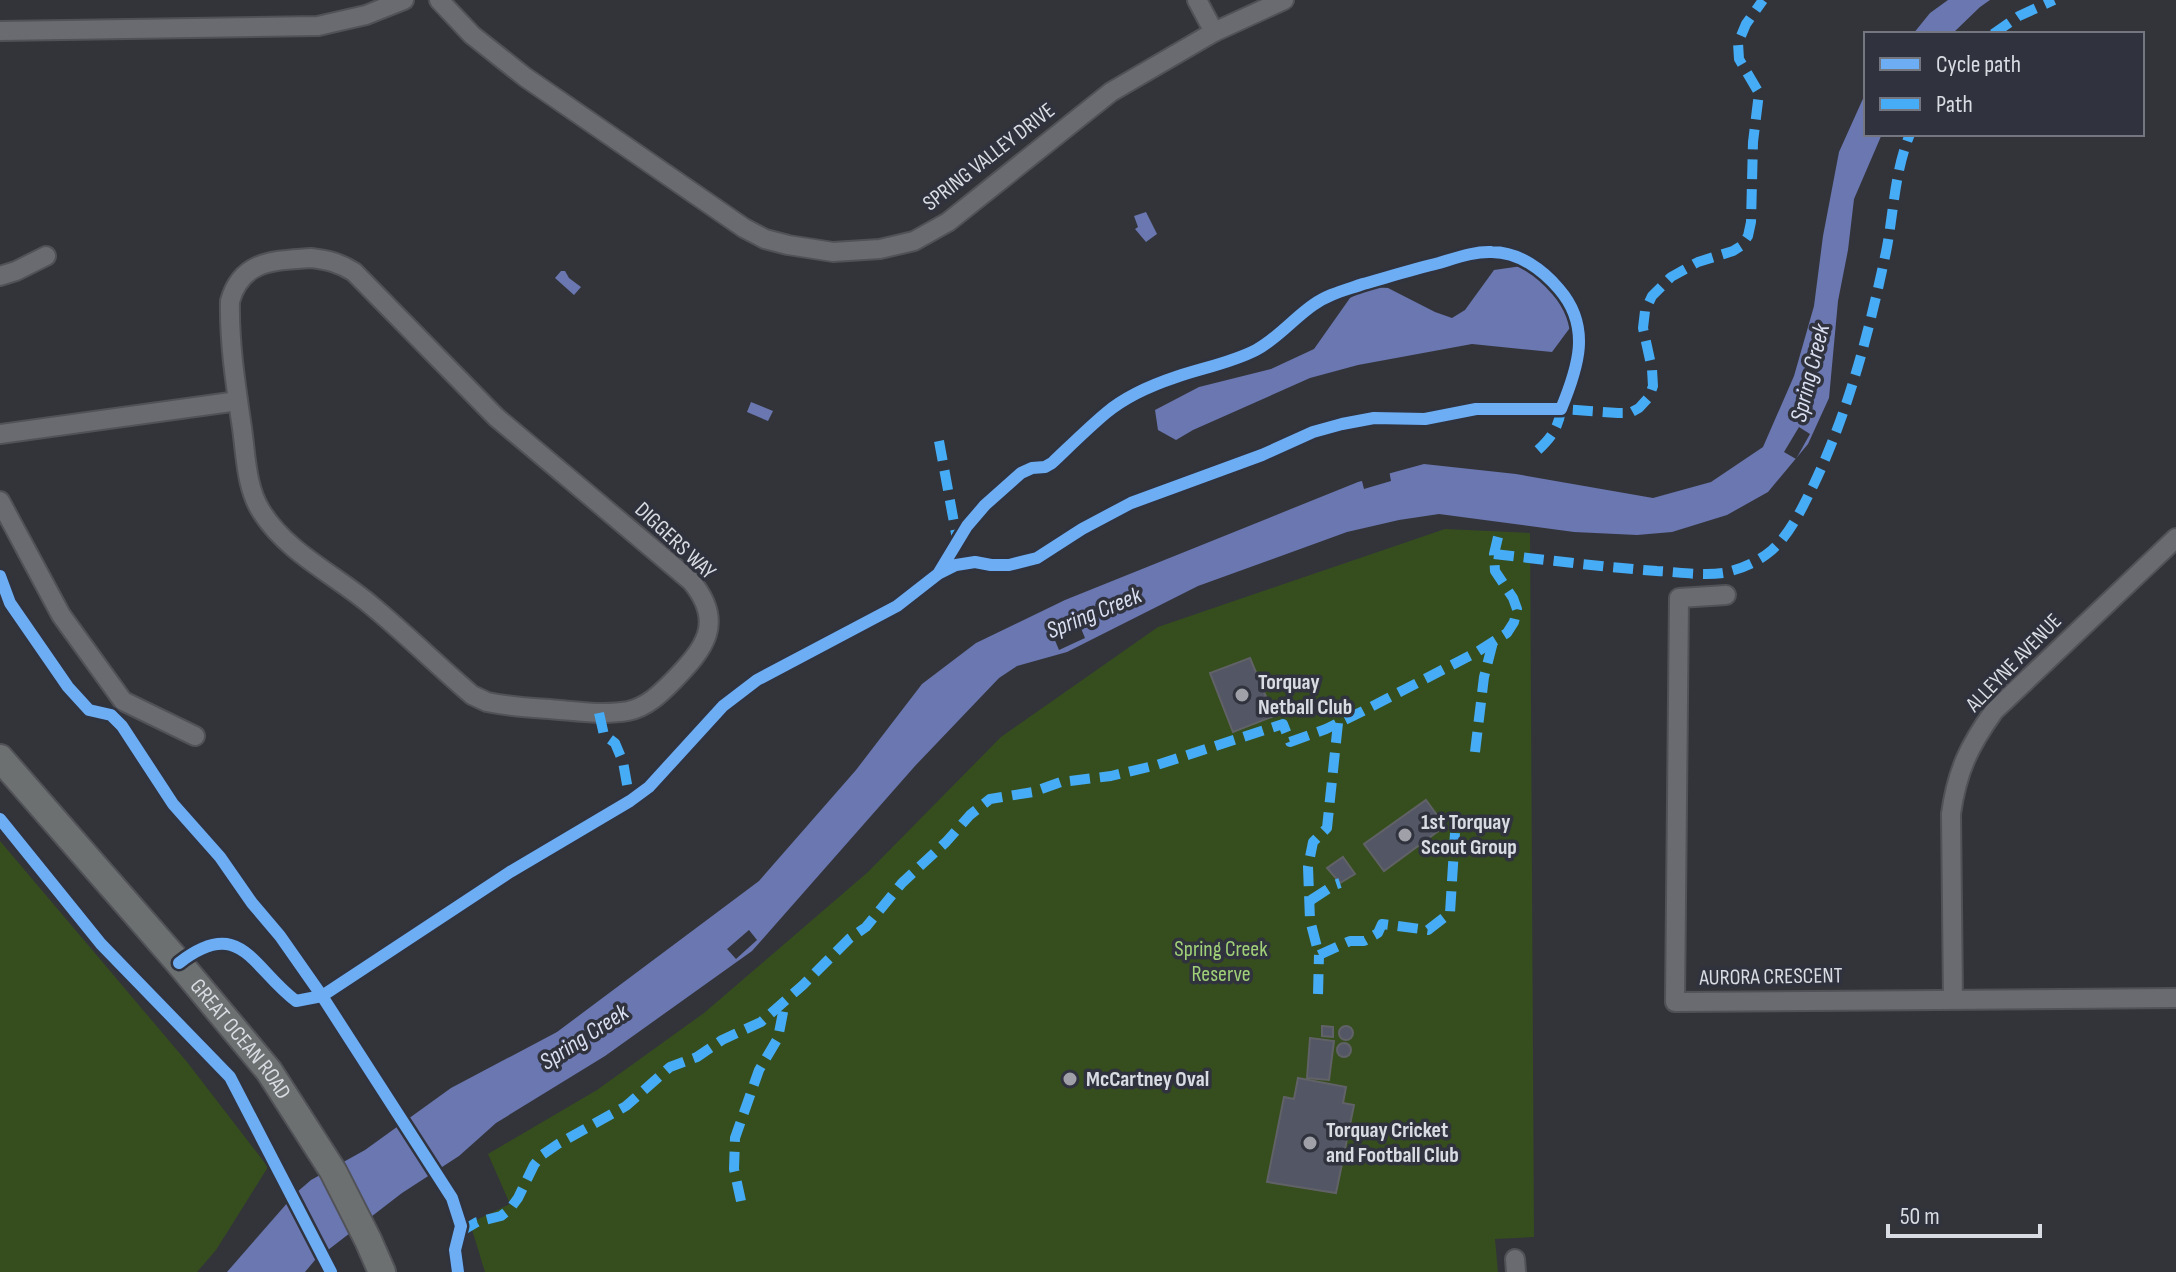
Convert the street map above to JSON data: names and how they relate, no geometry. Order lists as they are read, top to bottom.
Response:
{
  "streets": {
    "main road": ["GREAT OCEAN ROAD"],
    "street": [
      "SPRING VALLEY DRIVE",
      "DIGGERS WAY",
      "ALLEYNE AVENUE",
      "AURORA CRESCENT"
    ]
  },
  "crossings": [
    ["ALLEYNE AVENUE", "AURORA CRESCENT"]
  ],
  "water": ["Spring Creek"],
  "parks": ["Spring Creek Reserve"],
  "places": [
    "Torquay Netball Club",
    "1st Torquay Scout Group",
    "McCartney Oval",
    "Torquay Cricket and Football Club"
  ],
  "legend": ["Cycle path", "Path"],
  "scale_bar": "50 m"
}
